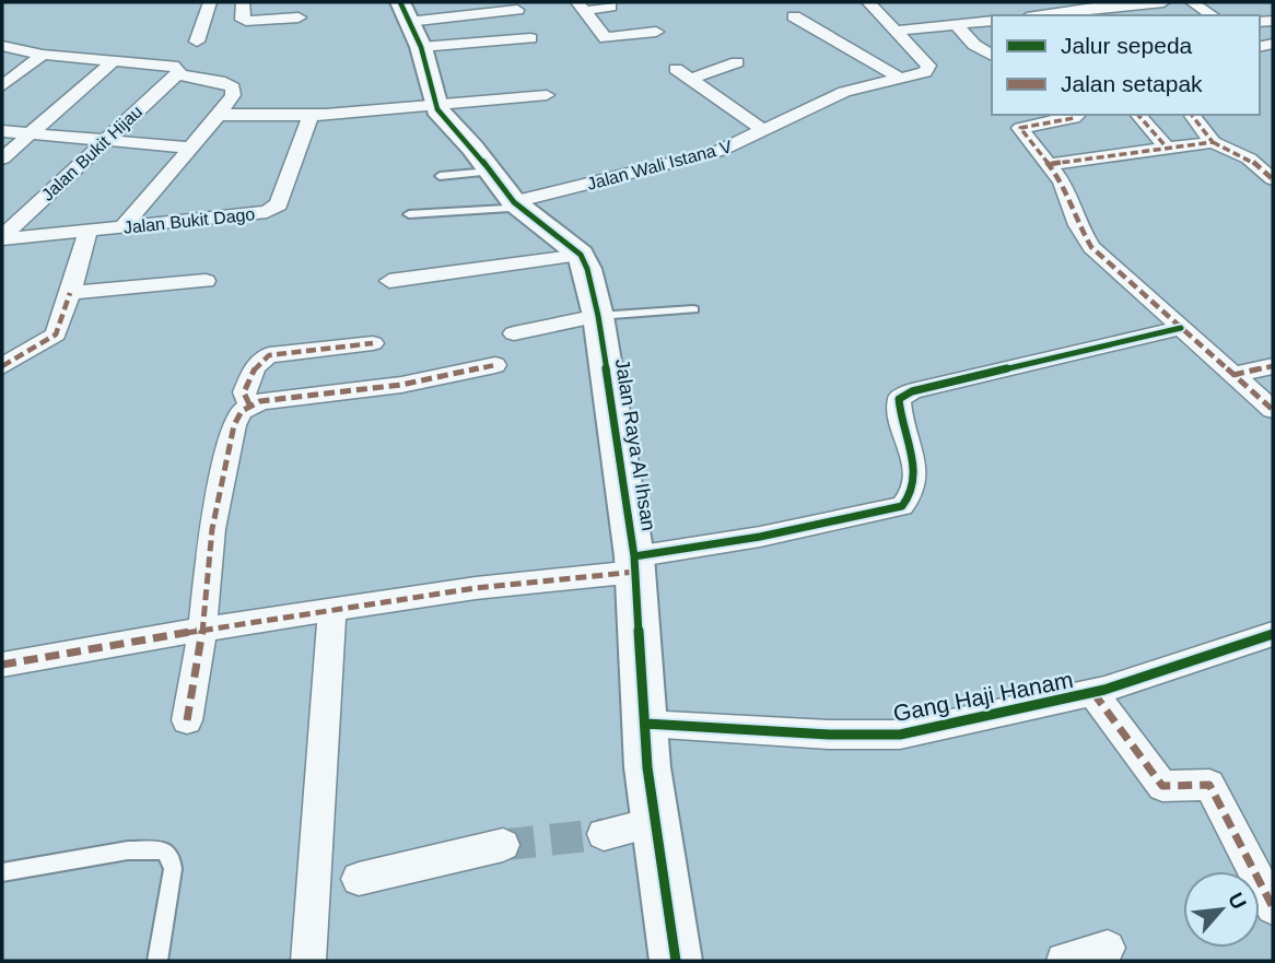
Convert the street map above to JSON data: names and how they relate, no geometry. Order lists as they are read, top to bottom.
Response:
{
  "streets": {
    "street": [
      "Jalan Bukit Hijau",
      "Jalan Wali Istana V",
      "Jalan Bukit Dago",
      "Jalan Raya Al Ihsan",
      "Gang Haji Hanam"
    ]
  },
  "crossings": [
    ["Jalan Bukit Hijau", "Jalan Bukit Dago"],
    ["Jalan Raya Al Ihsan", "Gang Haji Hanam"]
  ],
  "legend": ["Jalur sepeda", "Jalan setapak"],
  "north": "top right"
}
